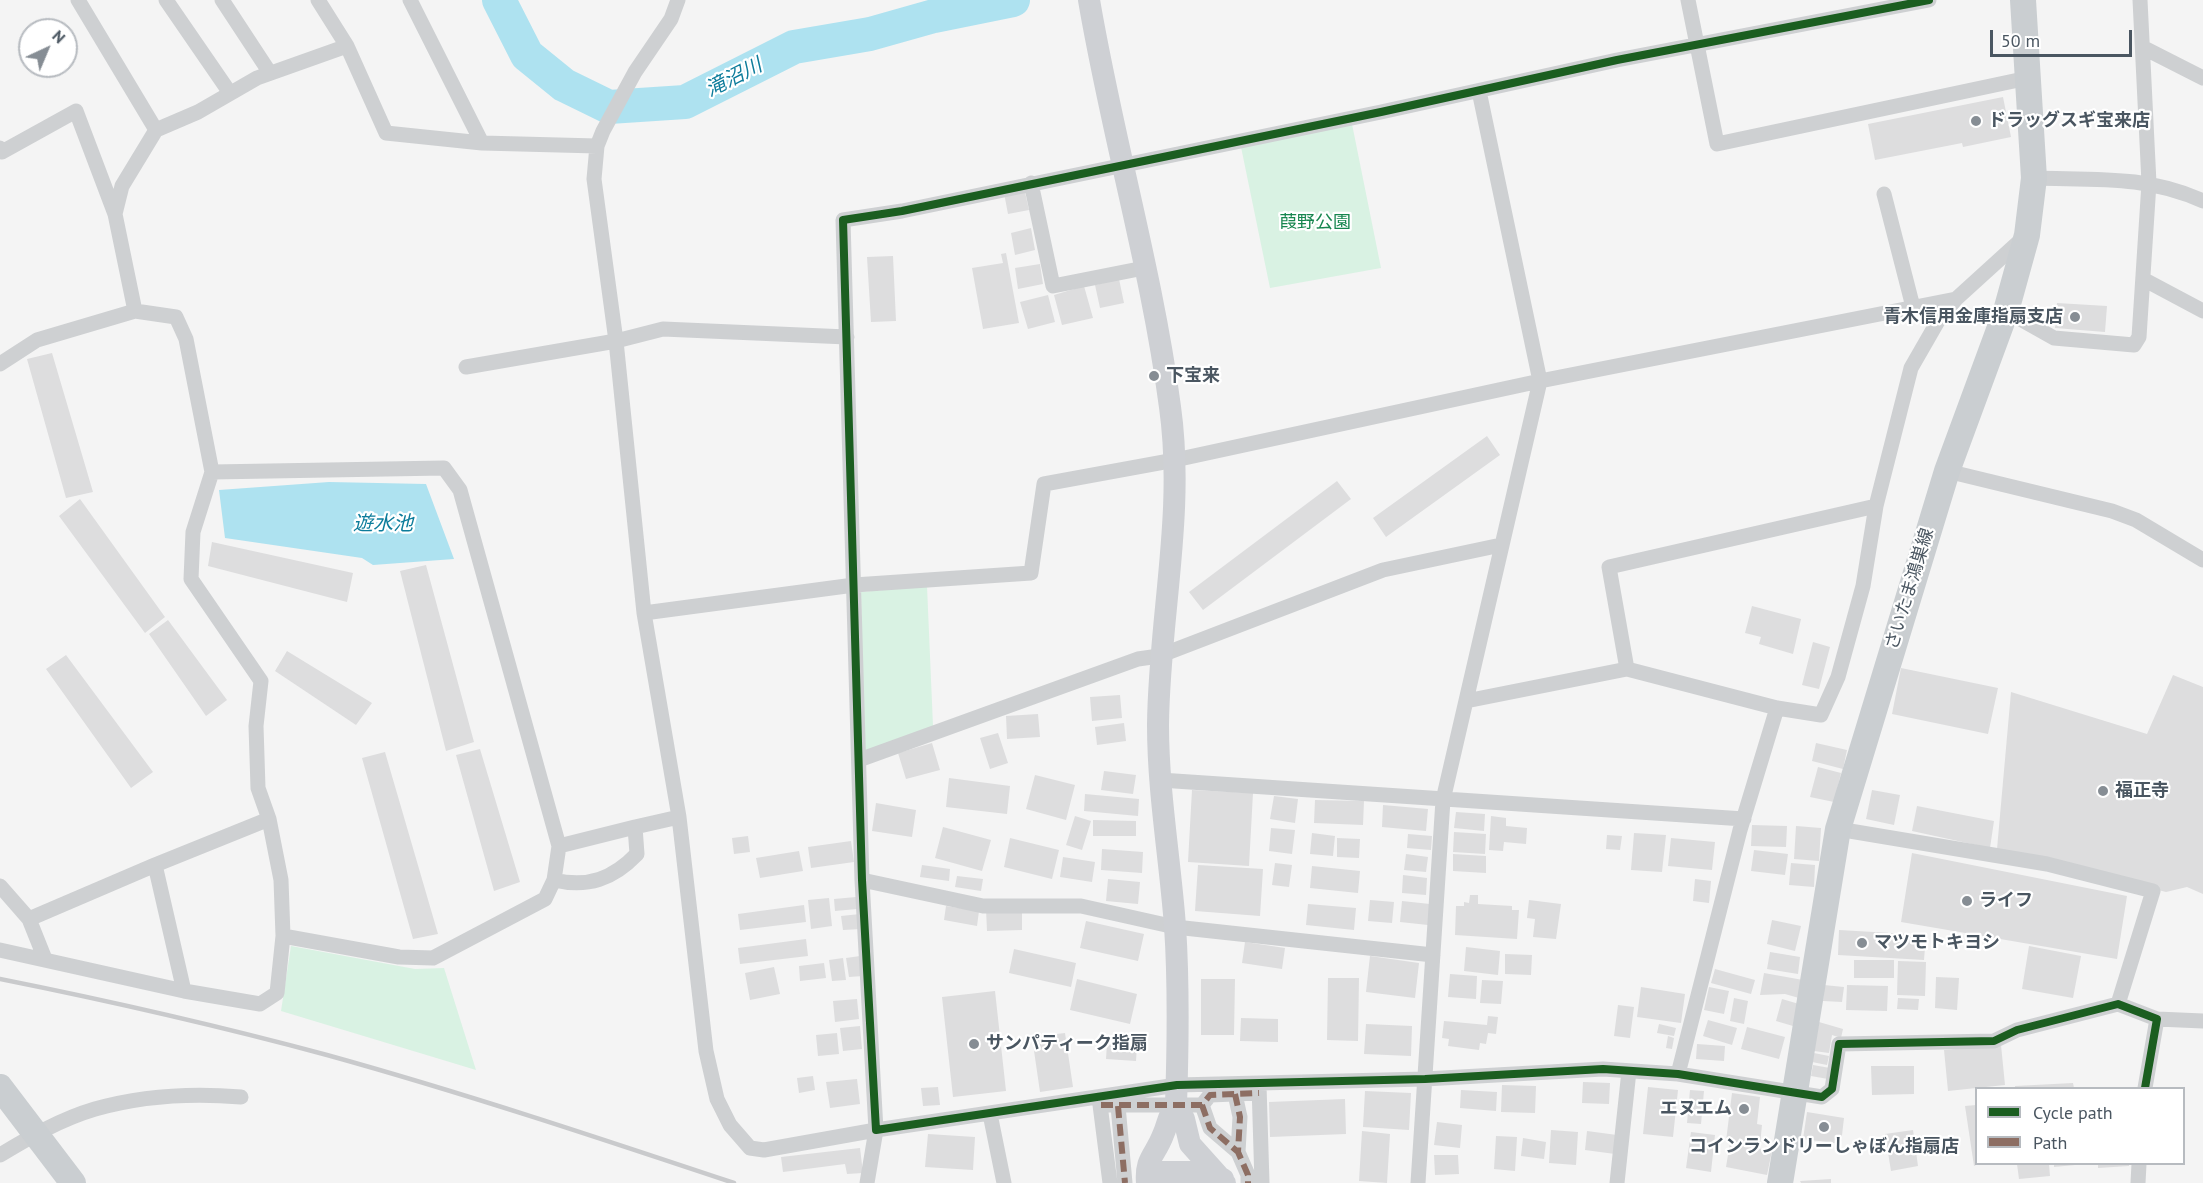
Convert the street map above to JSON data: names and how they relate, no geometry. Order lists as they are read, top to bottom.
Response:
{
  "streets": {
    "main road": ["さいたま鴻巣線"]
  },
  "water": ["滝沼川", "遊水池"],
  "parks": ["葭野公園"],
  "places": [
    "ドラッグスギ宝来店",
    "青木信用金庫指扇支店",
    "下宝来",
    "福正寺",
    "ライフ",
    "マツモトキヨシ",
    "サンパティーク指扇",
    "エヌエム",
    "コインランドリーしゃぼん指扇店"
  ],
  "legend": ["Cycle path", "Path"],
  "scale_bar": "50 m",
  "north": "top right"
}
